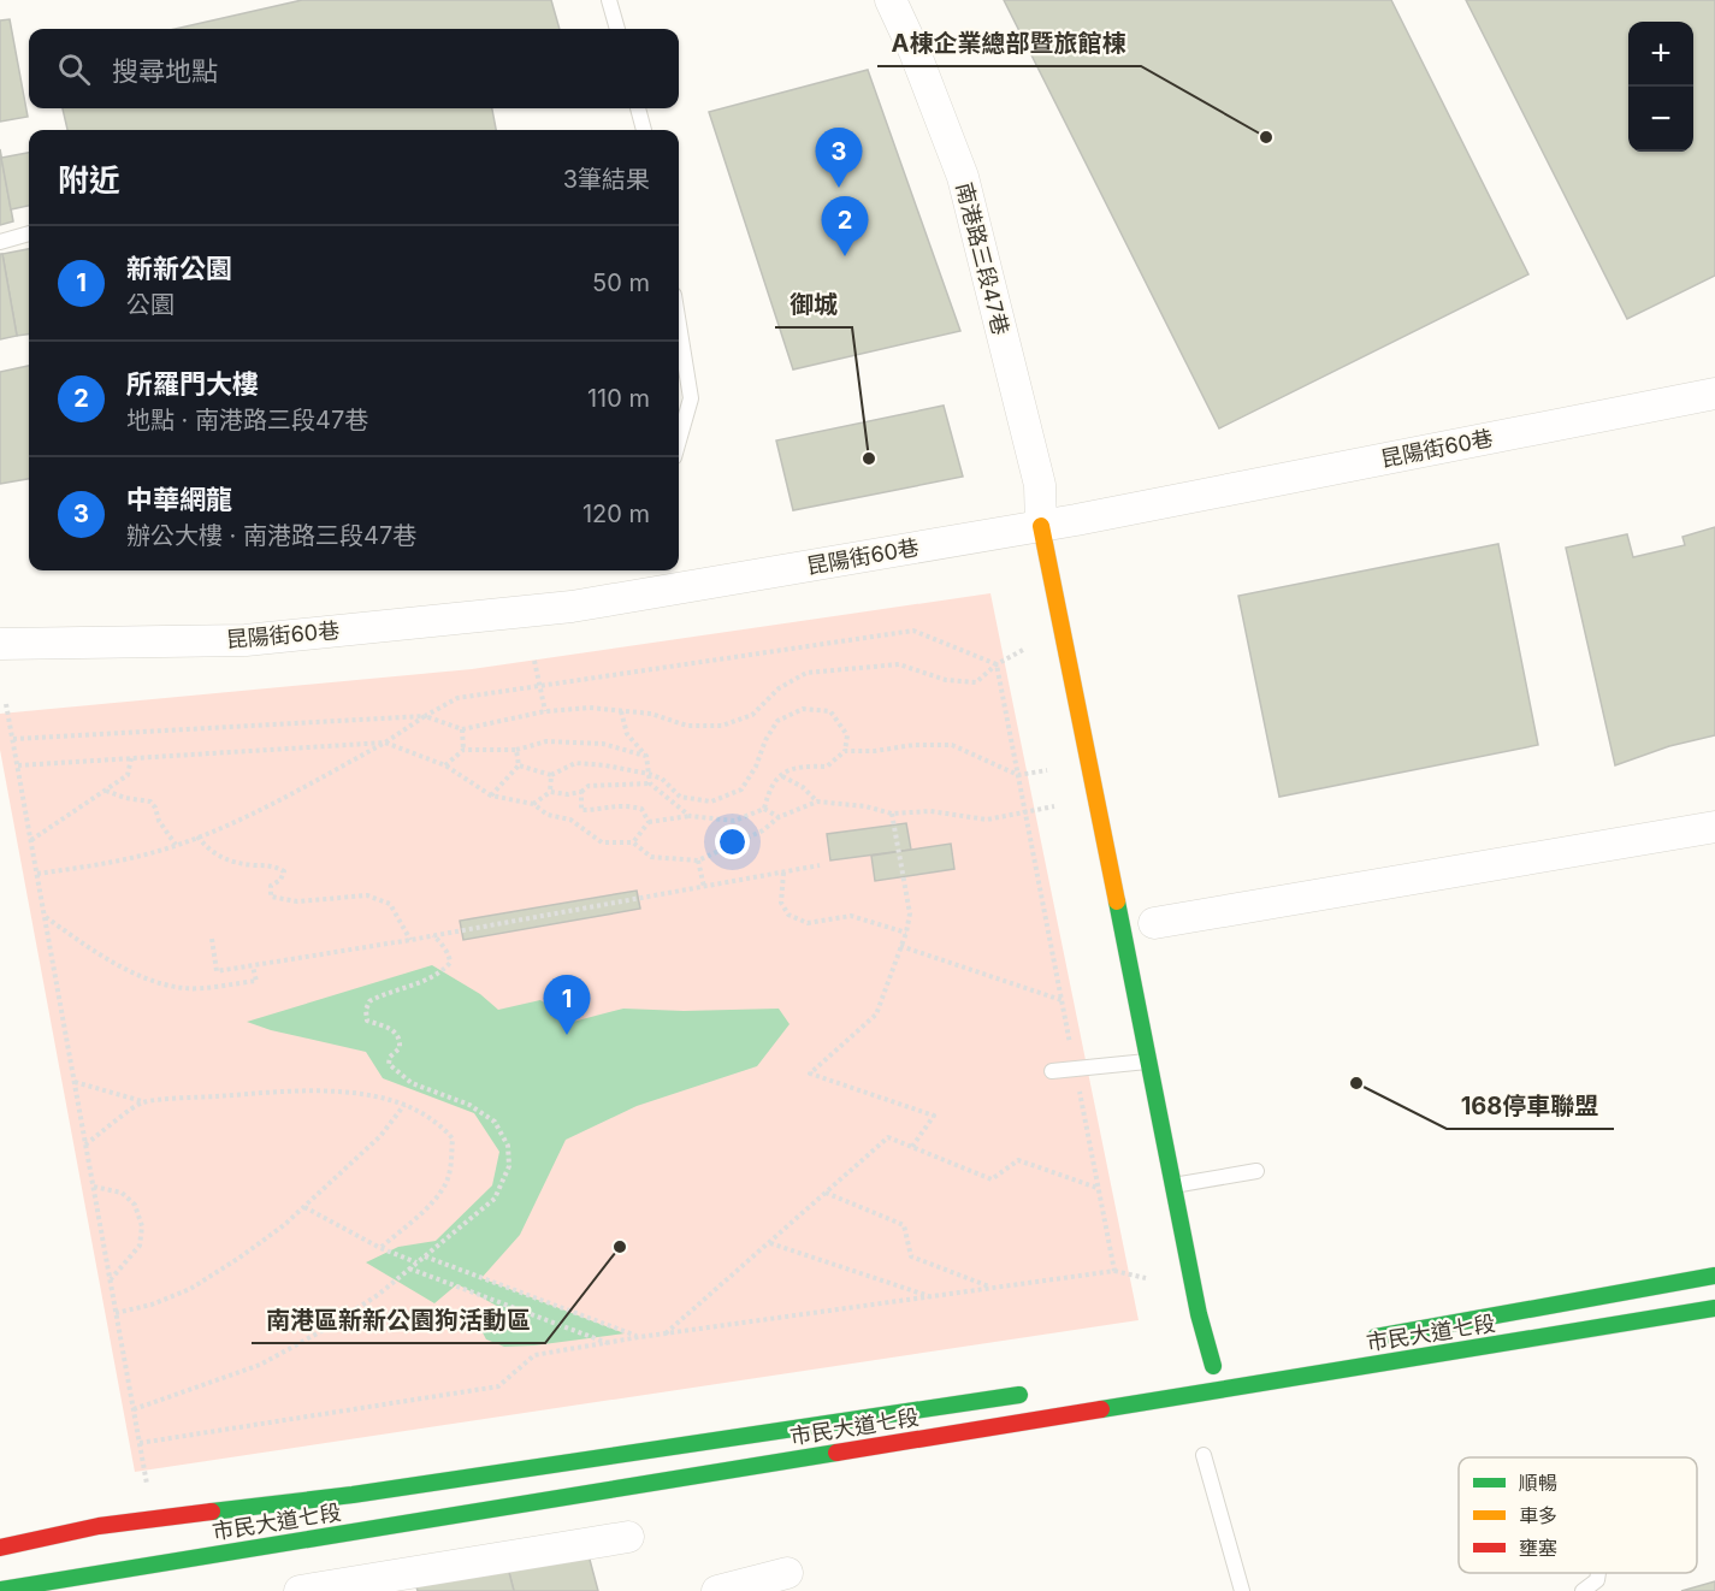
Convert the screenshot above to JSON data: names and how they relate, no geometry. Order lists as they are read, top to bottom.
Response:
{
  "streets": {
    "street": ["南港路三段47巷", "昆陽街60巷", "市民大道七段"]
  },
  "crossings": [
    ["南港路三段47巷", "昆陽街60巷"]
  ],
  "places": [
    "A棟企業總部暨旅館棟",
    "御城",
    "168停車聯盟",
    "南港區新新公園狗活動區"
  ],
  "legend": ["順暢", "車多", "壅塞"],
  "page": {
    "map_buttons": ["+", "−"],
    "search": "搜尋地點",
    "pins": ["3", "2", "1"],
    "heading": ["附近", "3筆結果"],
    "list": [
      {
        "mark": "1",
        "name": "新新公園",
        "note": "公園",
        "value": "50 m"
      },
      {
        "mark": "2",
        "name": "所羅門大樓",
        "note": "地點 · 南港路三段47巷",
        "value": "110 m"
      },
      {
        "mark": "3",
        "name": "中華網龍",
        "note": "辦公大樓 · 南港路三段47巷",
        "value": "120 m"
      }
    ]
  }
}
